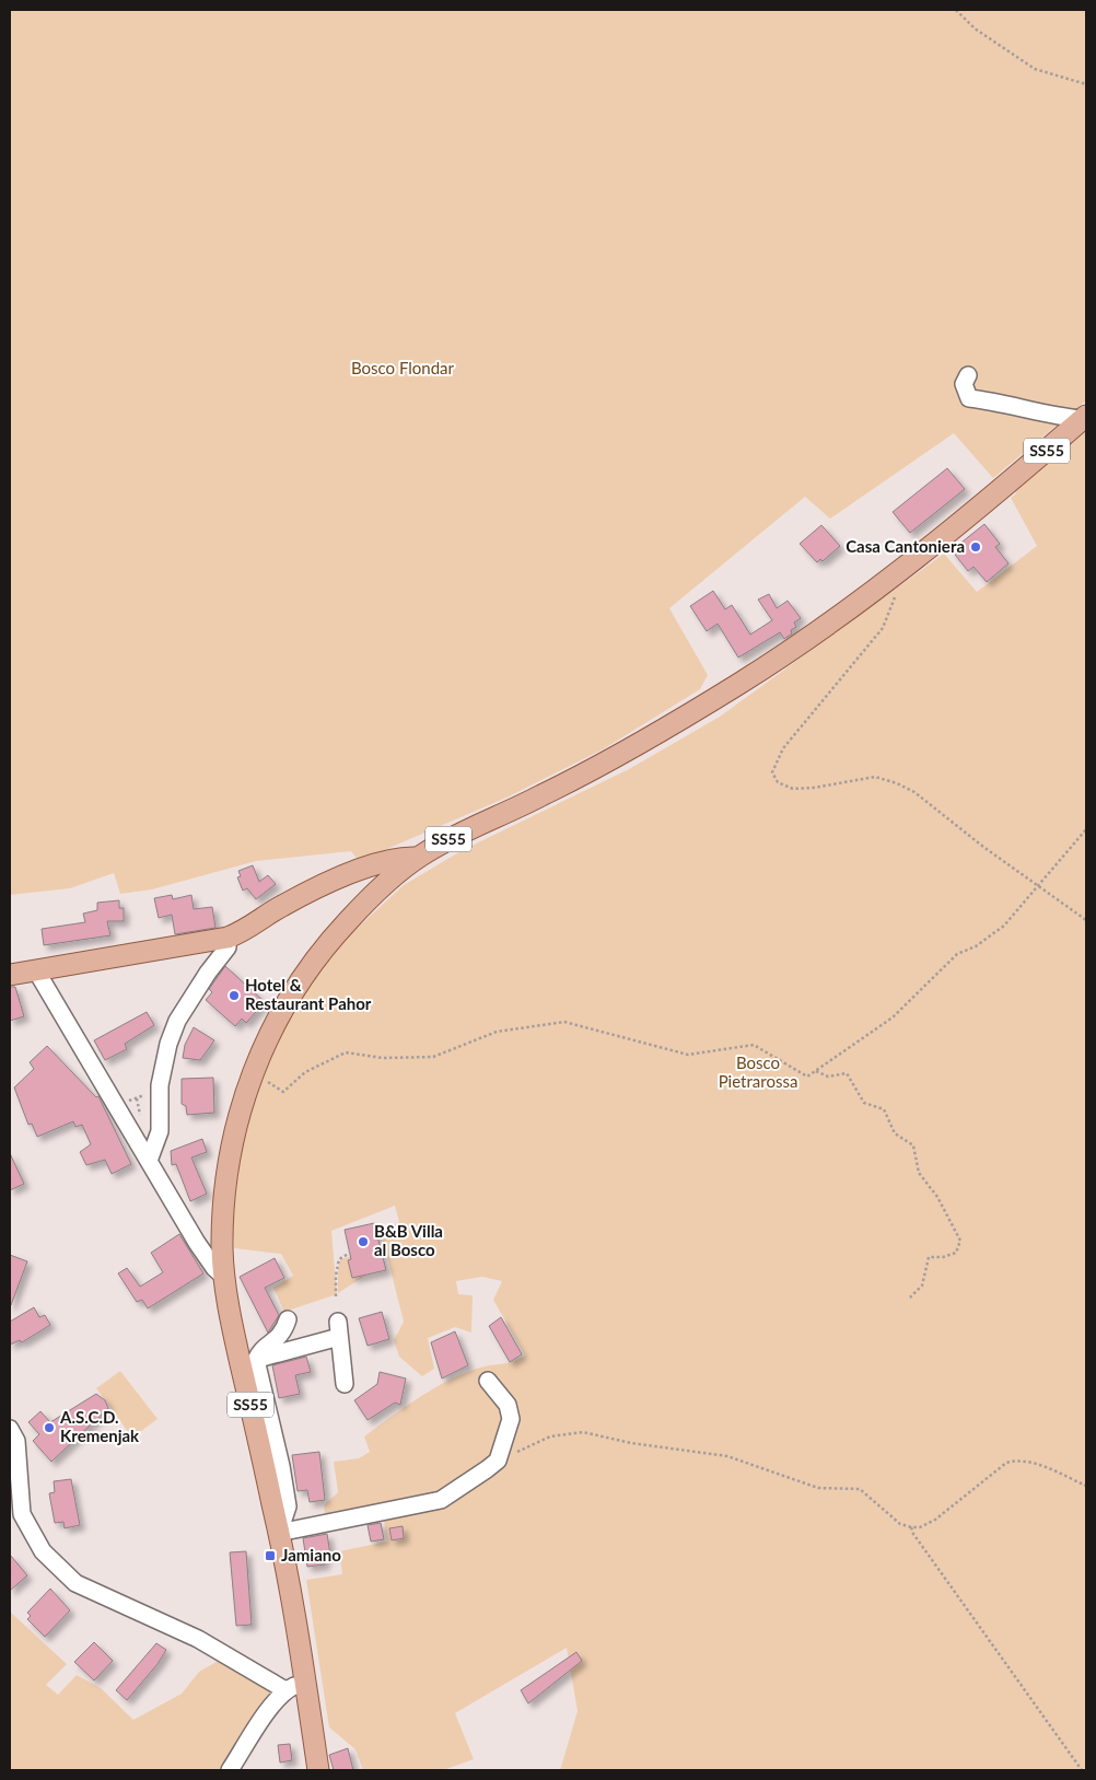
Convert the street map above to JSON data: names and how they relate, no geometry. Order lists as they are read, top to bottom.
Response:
{
  "streets": {
    "main road": ["SS55"]
  },
  "parks": ["Bosco Flondar", "Bosco Pietrarossa"],
  "places": {
    "other": [
      "Casa Cantoniera",
      "Hotel & Restaurant Pahor",
      "B&B Villa al Bosco",
      "A.S.C.D. Kremenjak"
    ],
    "transit": ["Jamiano"]
  }
}
